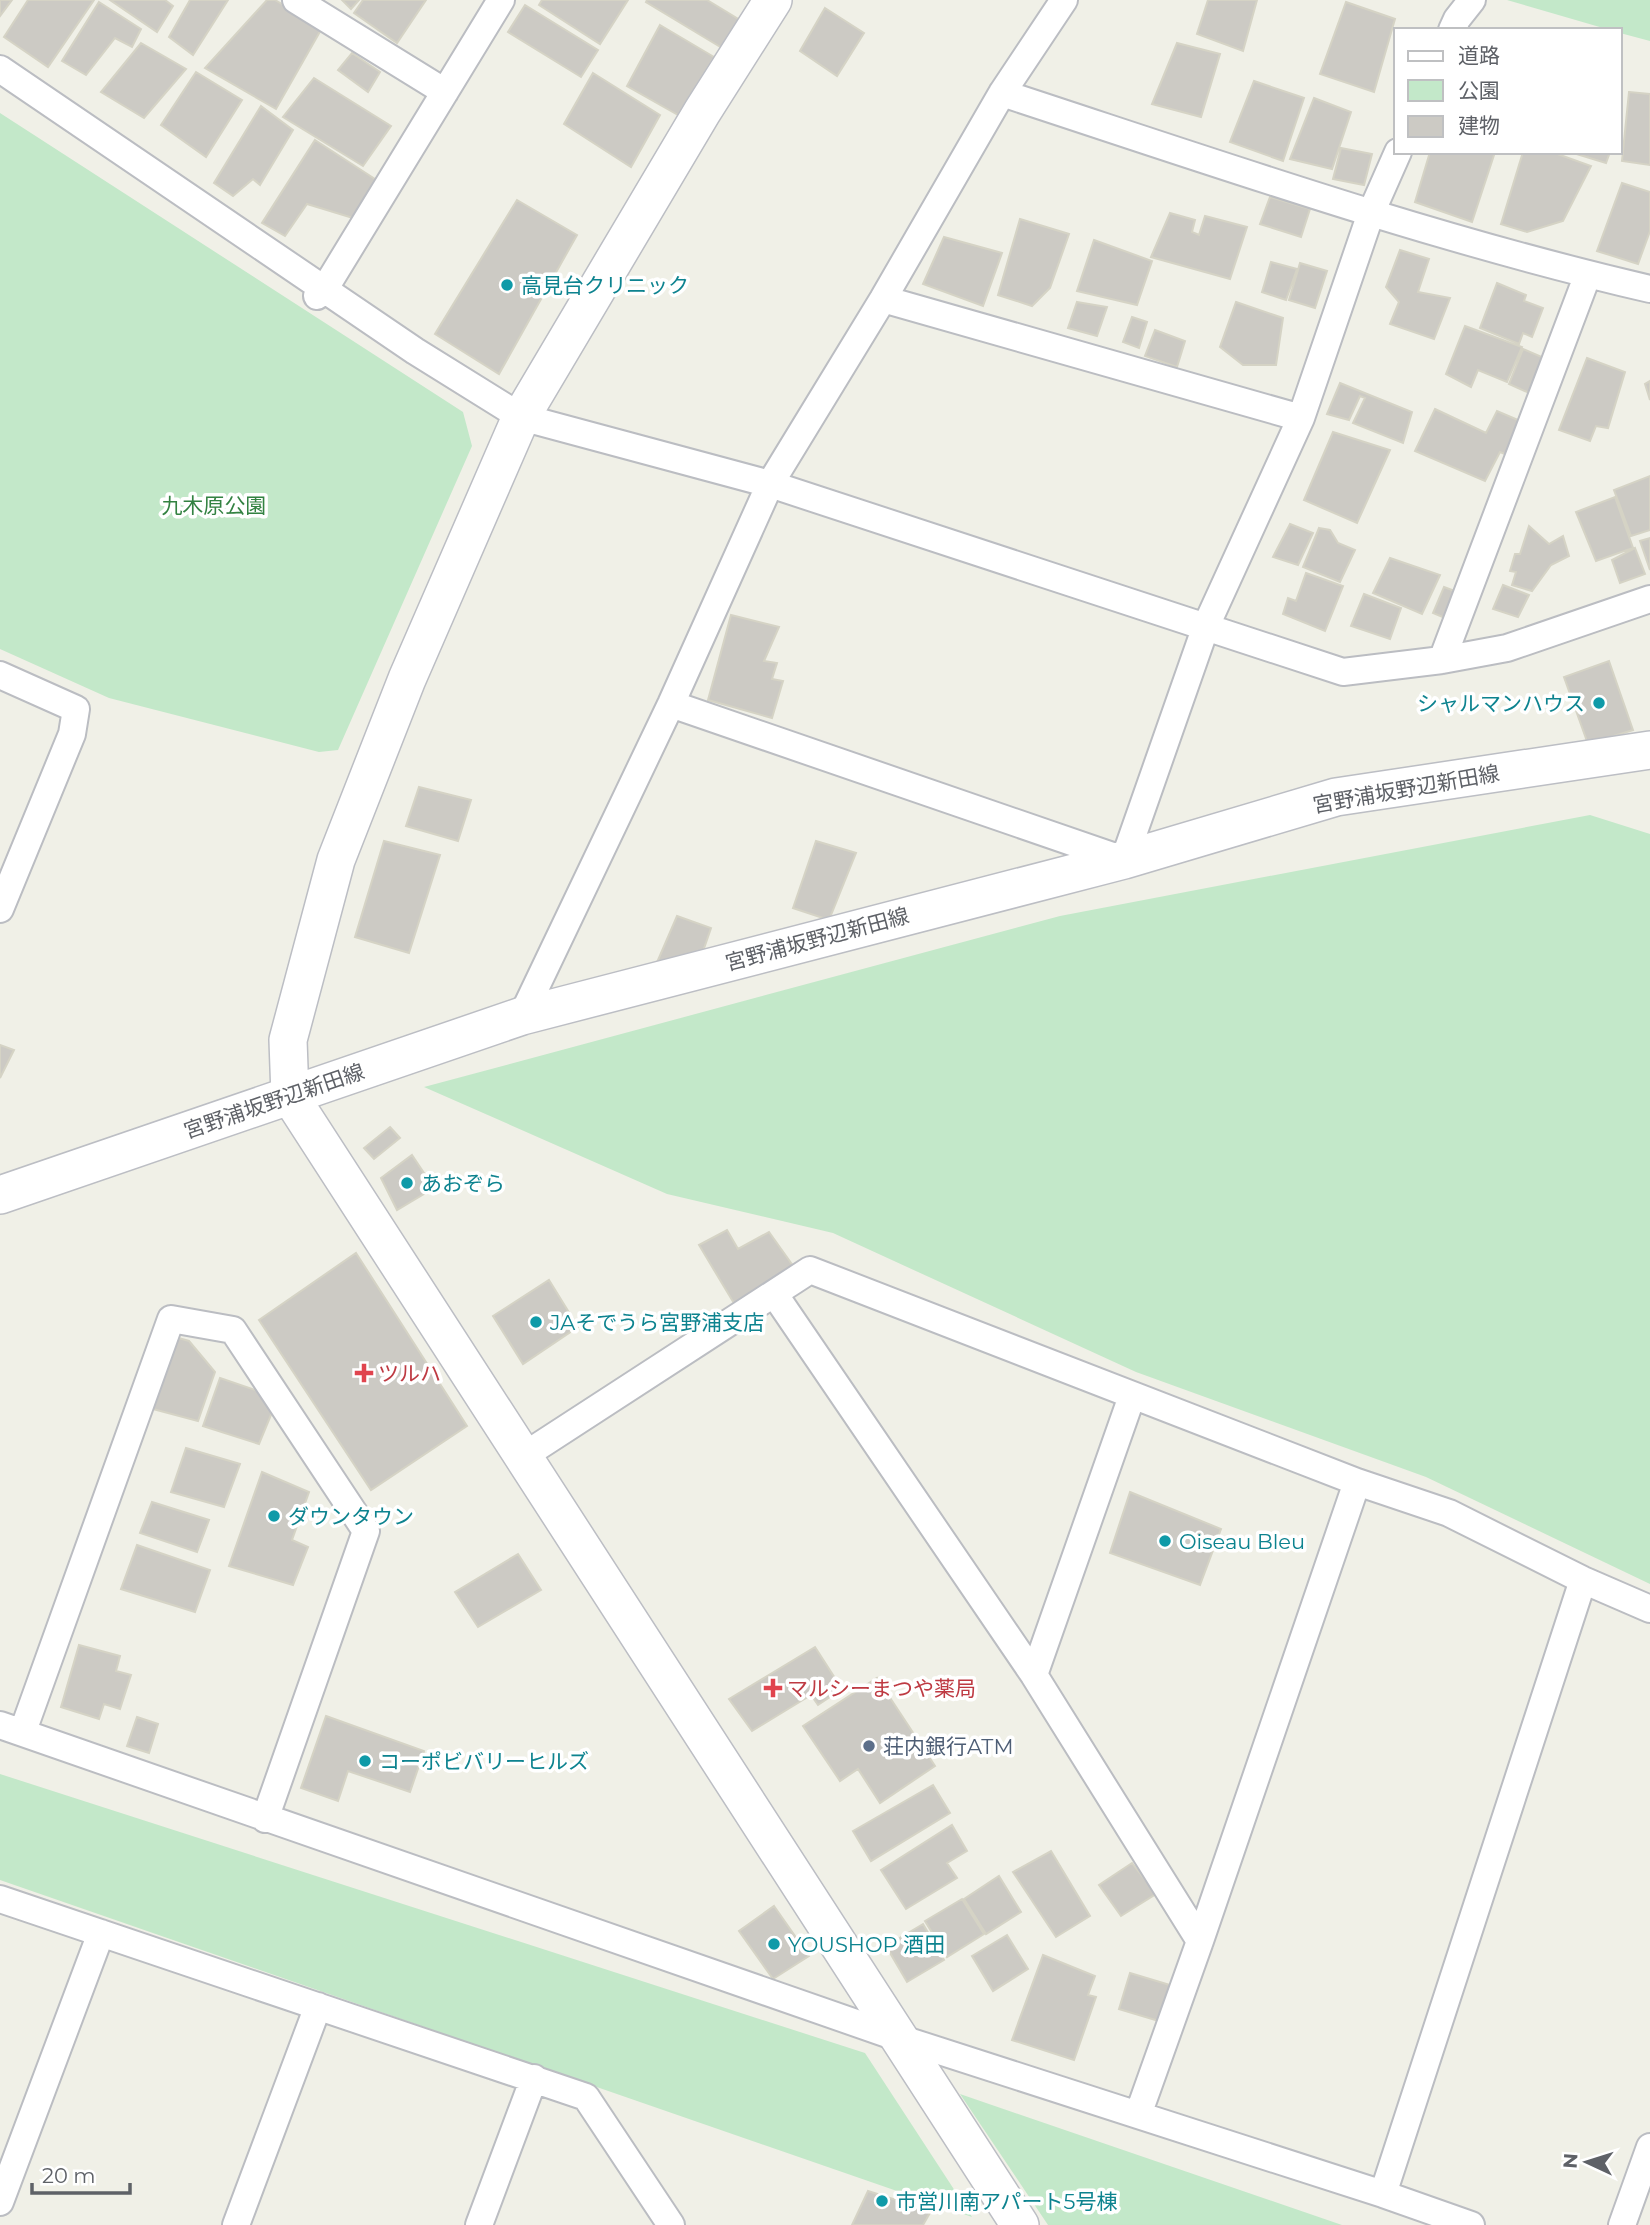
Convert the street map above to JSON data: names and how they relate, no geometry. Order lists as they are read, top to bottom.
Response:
{
  "streets": {
    "street": ["宮野浦坂野辺新田線"]
  },
  "parks": ["九木原公園"],
  "places": {
    "other": [
      "高見台クリニック",
      "シャルマンハウス",
      "あおぞら",
      "JAそでうら宮野浦支店",
      "ダウンタウン",
      "Oiseau Bleu",
      "荘内銀行ATM",
      "コーポビバリーヒルズ",
      "YOUSHOP 酒田",
      "市営川南アパート5号棟"
    ],
    "health": ["ツルハ", "マルシーまつや薬局"]
  },
  "legend": ["道路", "公園", "建物"],
  "scale_bar": "20 m",
  "north": "left"
}
